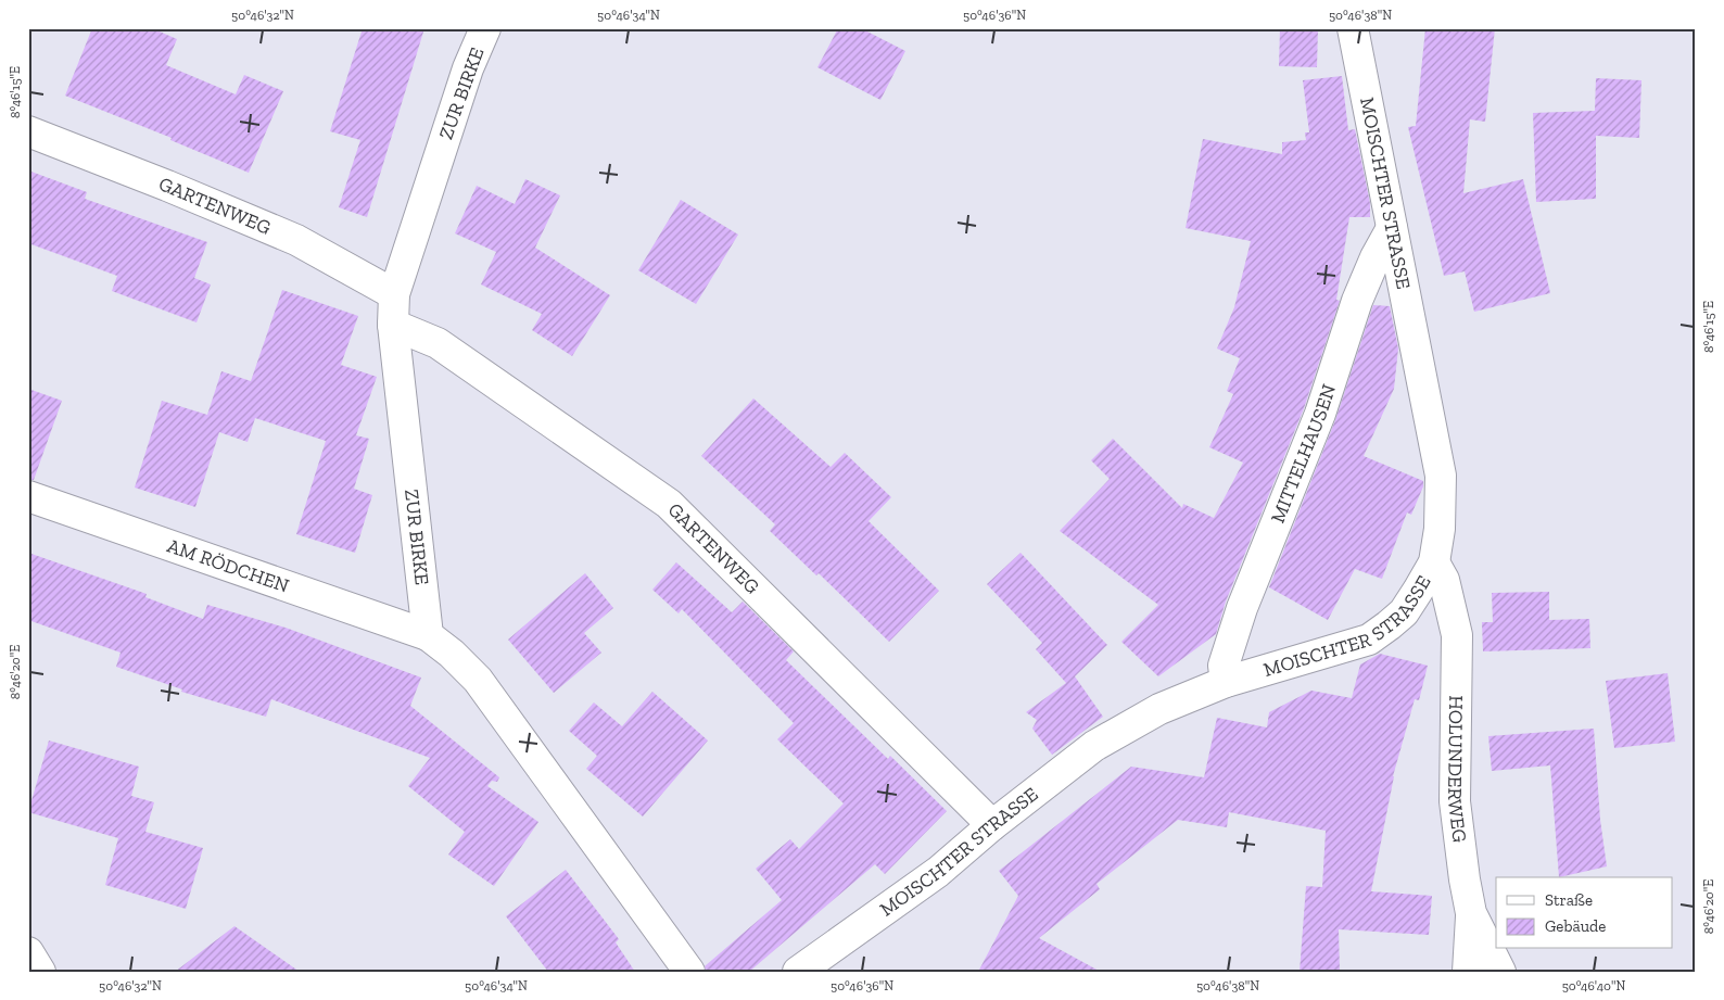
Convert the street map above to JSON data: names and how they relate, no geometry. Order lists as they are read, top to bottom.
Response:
{
  "streets": {
    "street": [
      "ZUR BIRKE",
      "MOISCHTER STRASSE",
      "GARTENWEG",
      "MITTELHAUSEN",
      "AM RÖDCHEN",
      "HOLUNDERWEG"
    ]
  },
  "crossings": [
    ["ZUR BIRKE", "GARTENWEG"],
    ["ZUR BIRKE", "AM RÖDCHEN"],
    ["MOISCHTER STRASSE", "GARTENWEG"],
    ["MOISCHTER STRASSE", "MITTELHAUSEN"],
    ["MOISCHTER STRASSE", "HOLUNDERWEG"]
  ],
  "legend": ["Straße", "Gebäude"],
  "coordinates": [
    "50°46'32\"N",
    "50°46'34\"N",
    "50°46'36\"N",
    "50°46'38\"N",
    "8°46'15\"E",
    "8°46'20\"E",
    "50°46'40\"N"
  ]
}
